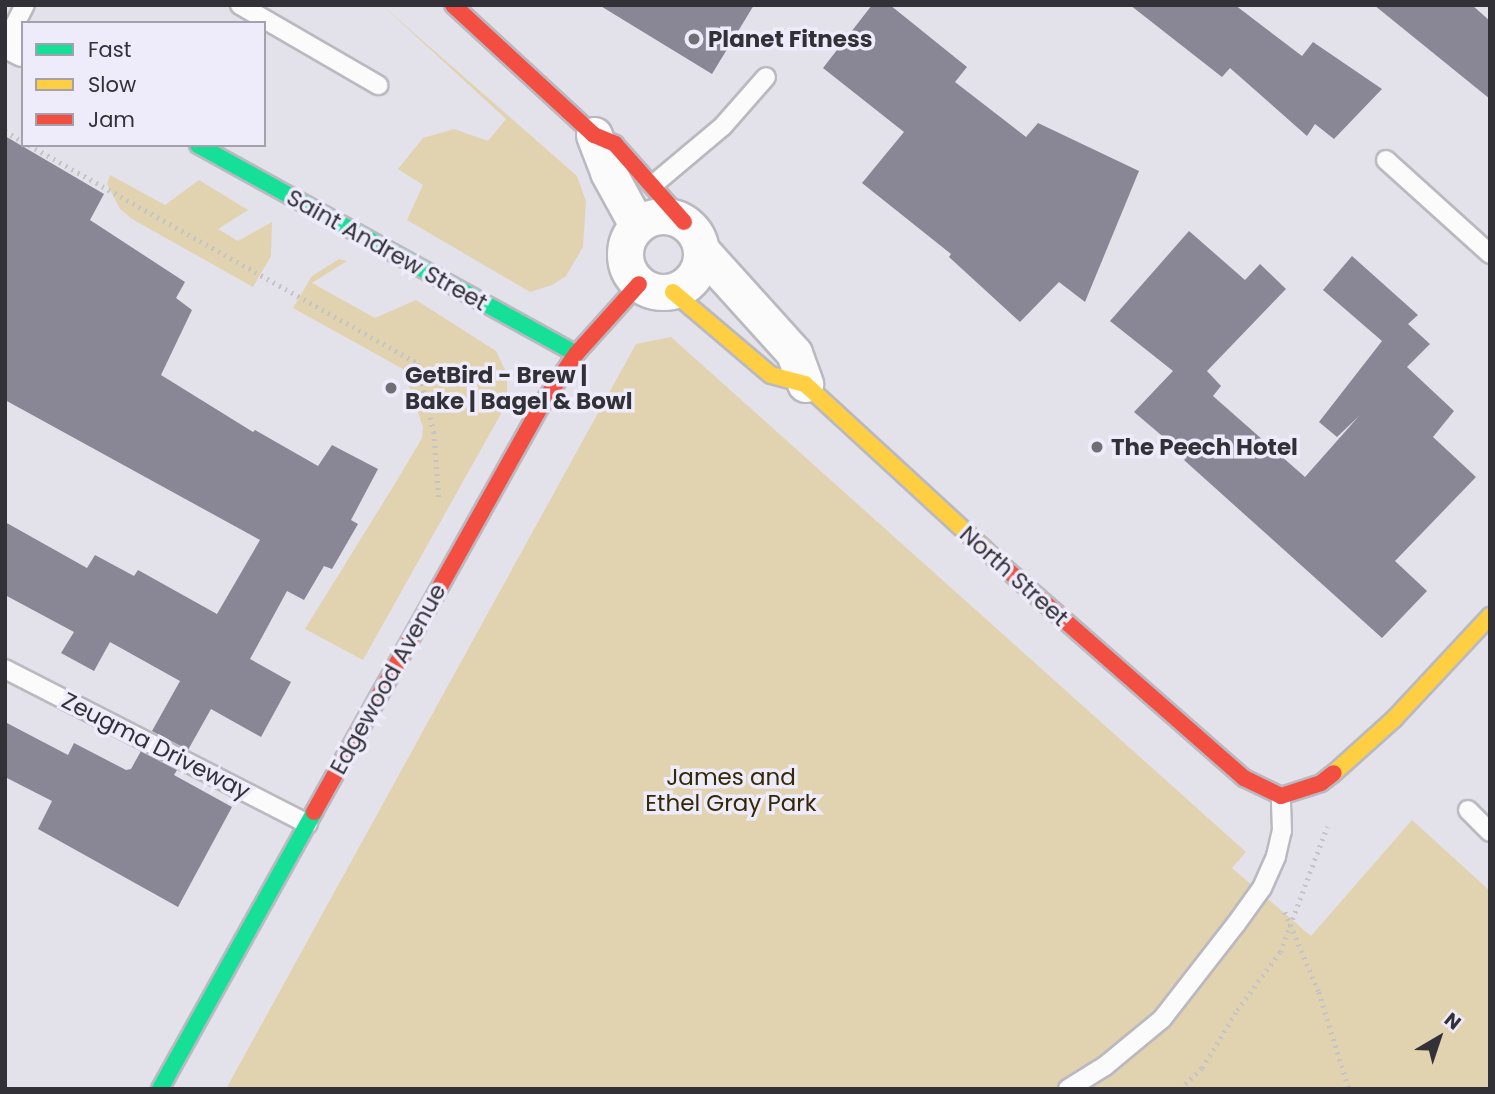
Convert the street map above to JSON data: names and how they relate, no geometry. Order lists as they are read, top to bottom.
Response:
{
  "streets": {
    "street": ["Saint Andrew Street", "North Street", "Edgewood Avenue"],
    "lane": ["Zeugma Driveway"]
  },
  "crossings": [
    ["Saint Andrew Street", "Edgewood Avenue"],
    ["North Street", "Edgewood Avenue"],
    ["Edgewood Avenue", "Zeugma Driveway"]
  ],
  "parks": ["James and Ethel Gray Park"],
  "places": ["Planet Fitness", "GetBird - Brew | Bake | Bagel & Bowl", "The Peech Hotel"],
  "legend": ["Fast", "Slow", "Jam"],
  "north": "top right"
}
